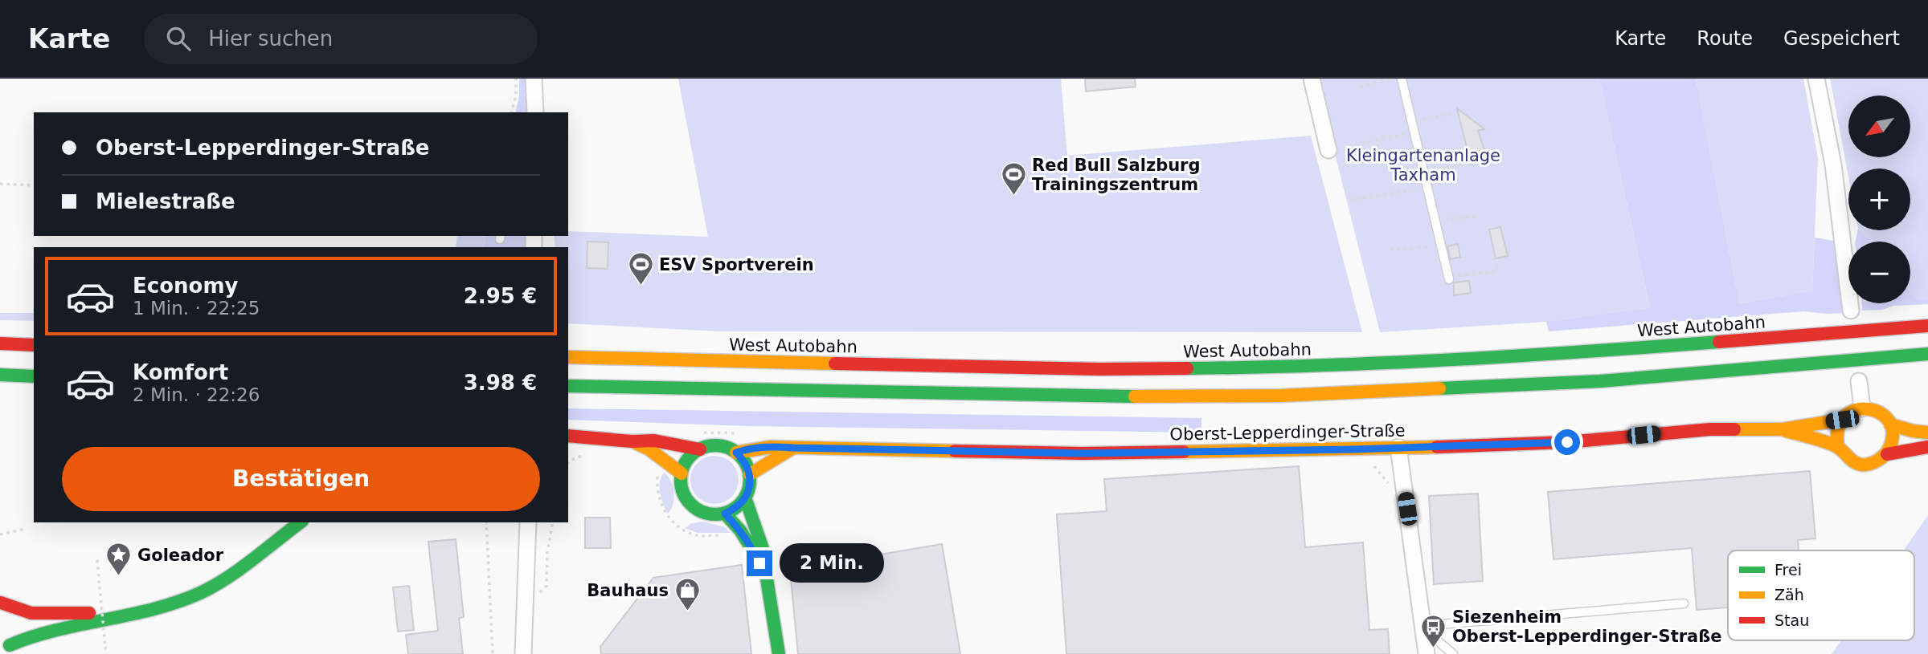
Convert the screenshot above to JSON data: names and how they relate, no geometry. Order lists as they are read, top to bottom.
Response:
{
  "streets": {
    "main road": ["West Autobahn", "Oberst-Lepperdinger-Straße"]
  },
  "parks": ["Kleingartenanlage Taxham"],
  "places": {
    "sports": ["Red Bull Salzburg Trainingszentrum", "ESV Sportverein"],
    "place": ["Goleador"],
    "shop": ["Bauhaus"],
    "bus stop": ["Siezenheim Oberst-Lepperdinger-Straße"]
  },
  "legend": ["Frei", "Zäh", "Stau"],
  "north": "bottom left",
  "page": {
    "header": "Karte",
    "search": "Hier suchen",
    "nav": ["Karte", "Route", "Gespeichert"],
    "map_buttons": ["+", "−"],
    "banner": ["Oberst-Lepperdinger-Straße", "Mielestraße"],
    "list": [
      {
        "name": "Economy",
        "note": "1 Min. · 22:25",
        "value": "2.95 €"
      },
      {
        "name": "Komfort",
        "note": "2 Min. · 22:26",
        "value": "3.98 €"
      }
    ],
    "buttons": "Bestätigen",
    "bubble": "2 Min."
  }
}
